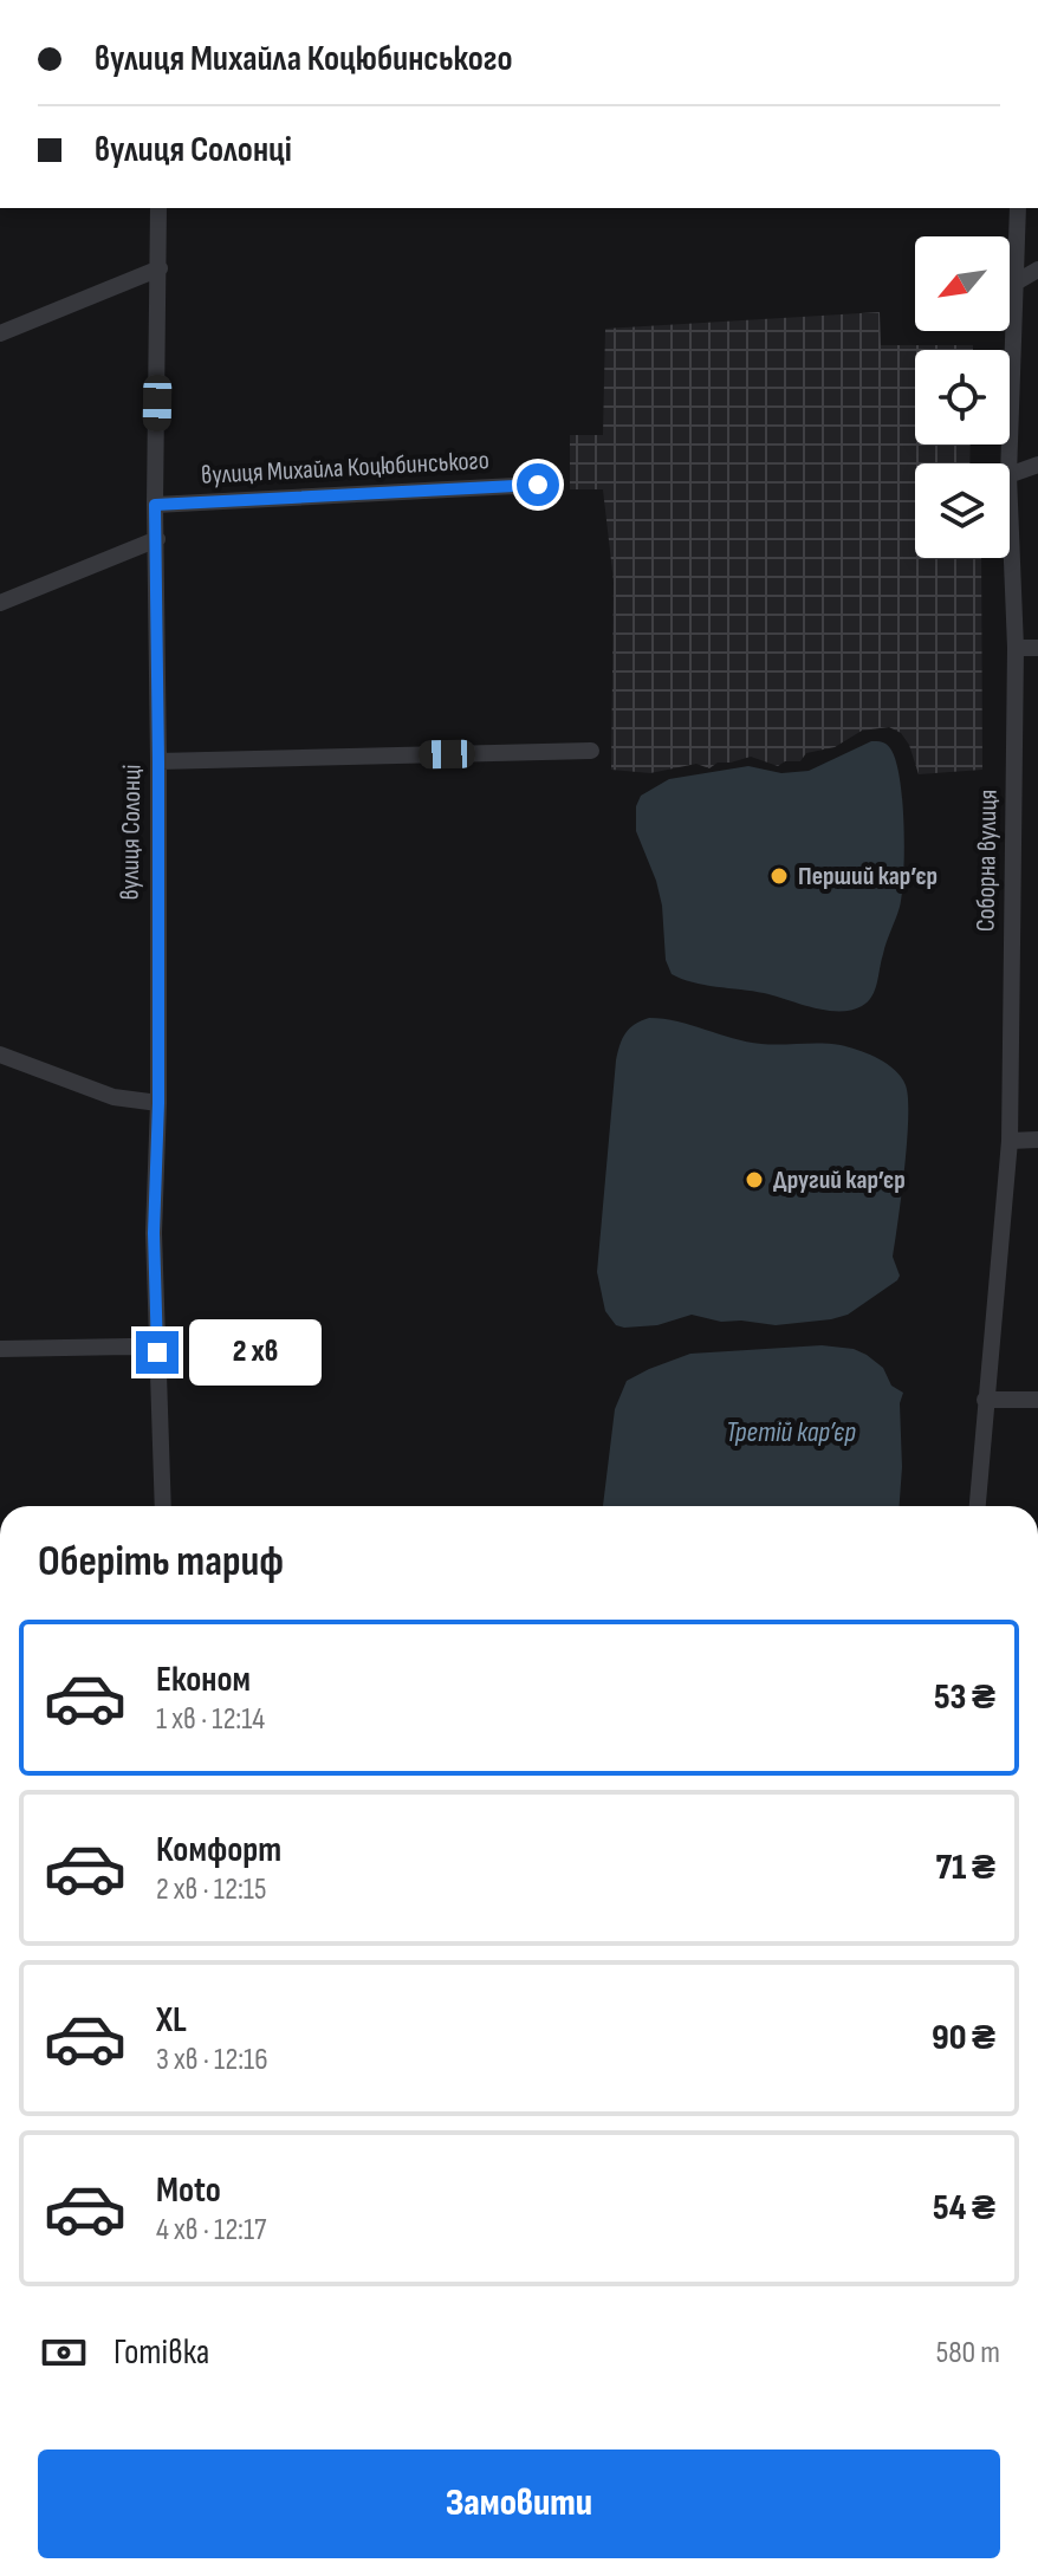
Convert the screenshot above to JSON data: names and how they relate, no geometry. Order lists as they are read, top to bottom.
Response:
{
  "streets": {
    "street": ["вулиця Михайла Коцюбинського", "вулиця Солонці", "Соборна вулиця"]
  },
  "crossings": [
    ["вулиця Михайла Коцюбинського", "вулиця Солонці"]
  ],
  "water": ["Третій кар’єр"],
  "places": ["Перший кар’єр", "Другий кар’єр"],
  "north": "bottom left",
  "page": {
    "banner": ["вулиця Михайла Коцюбинського", "вулиця Солонці"],
    "bubble": "2 хв",
    "heading": "Оберіть тариф",
    "list": [
      {
        "name": "Економ",
        "note": "1 хв · 12:14",
        "value": "53 ₴"
      },
      {
        "name": "Комфорт",
        "note": "2 хв · 12:15",
        "value": "71 ₴"
      },
      {
        "name": "XL",
        "note": "3 хв · 12:16",
        "value": "90 ₴"
      },
      {
        "name": "Moto",
        "note": "4 хв · 12:17",
        "value": "54 ₴"
      }
    ],
    "pay": ["Готівка", "580 m"],
    "buttons": "Замовити"
  }
}
